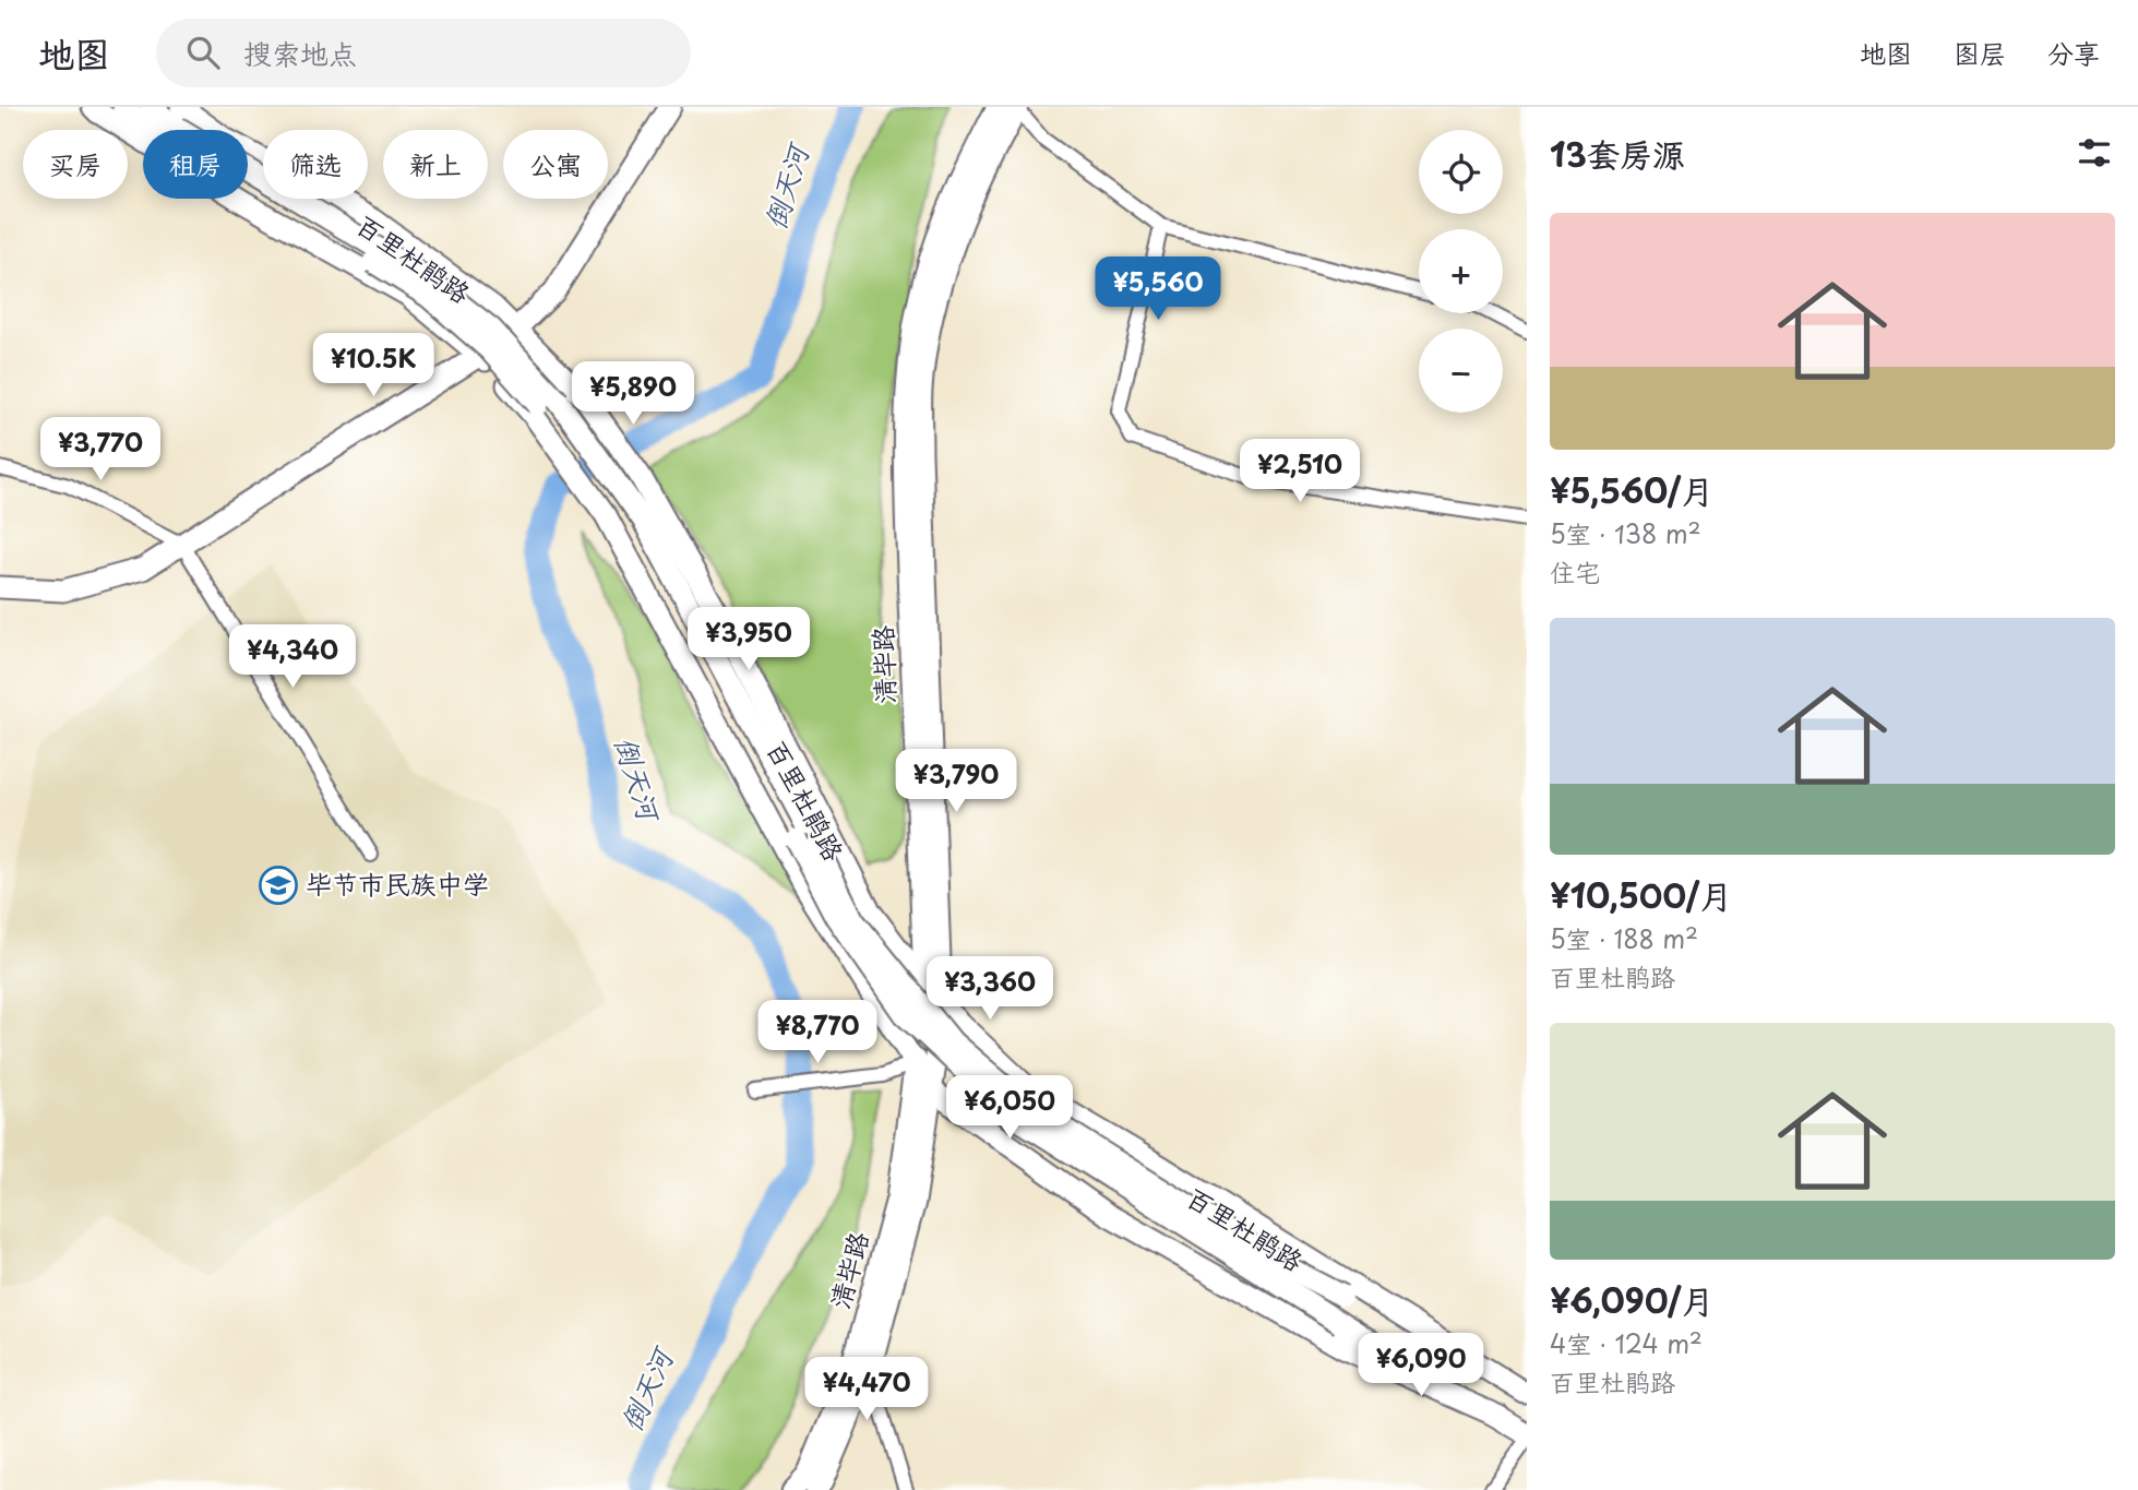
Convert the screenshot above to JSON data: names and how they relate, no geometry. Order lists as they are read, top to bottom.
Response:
{
  "streets": {
    "main road": ["百里杜鹃路", "清毕路"]
  },
  "water": ["倒天河"],
  "places": {
    "school or university": ["毕节市民族中学"]
  },
  "page": {
    "header": "地图",
    "search": "搜索地点",
    "nav": ["地图", "图层", "分享"],
    "heading": "13套房源",
    "map_buttons": ["+", "−"],
    "chip": [
      "买房",
      "租房",
      "筛选",
      "新上",
      "公寓"
    ],
    "list": [
      {
        "name": "¥5,560/月",
        "note": "5室 · 138 m² · 住宅"
      },
      {
        "name": "¥10,500/月",
        "note": "5室 · 188 m² · 百里杜鹃路"
      },
      {
        "name": "¥6,090/月",
        "note": "4室 · 124 m² · 百里杜鹃路"
      }
    ],
    "price": [
      "¥5,560",
      "¥10.5K",
      "¥5,890",
      "¥3,770",
      "¥2,510",
      "¥3,950",
      "¥4,340",
      "¥3,790",
      "¥3,360",
      "¥8,770",
      "¥6,050",
      "¥6,090",
      "¥4,470"
    ]
  }
}
